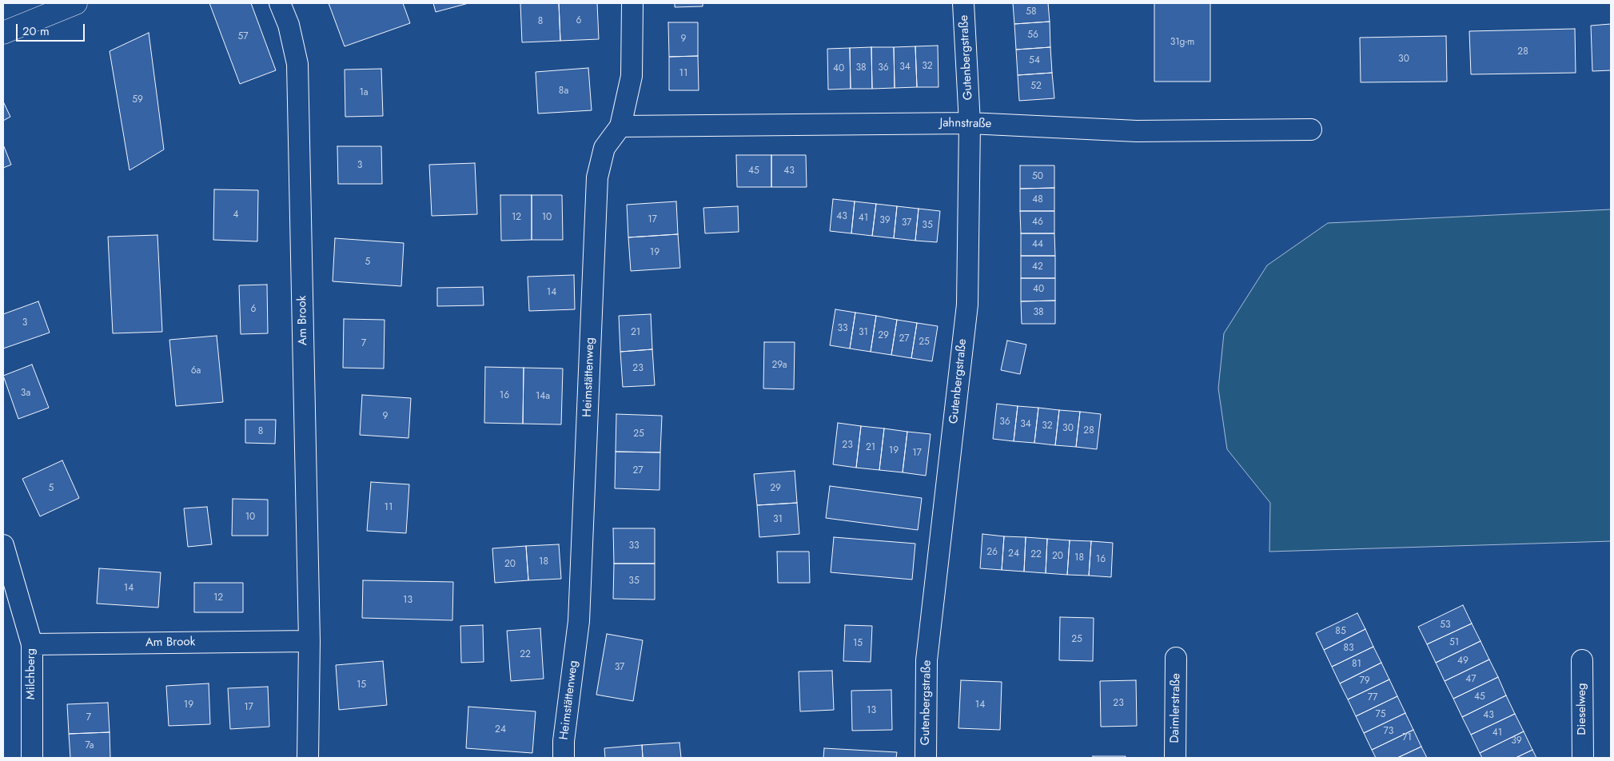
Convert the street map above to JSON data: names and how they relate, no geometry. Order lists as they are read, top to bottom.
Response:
{
  "streets": {
    "street": [
      "Gutenbergstraße",
      "Jahnstraße",
      "Am Brook",
      "Heimstättenweg",
      "Milchberg",
      "Daimlerstraße",
      "Dieselweg"
    ]
  },
  "crossings": [
    ["Gutenbergstraße", "Jahnstraße"],
    ["Jahnstraße", "Heimstättenweg"],
    ["Am Brook", "Milchberg"]
  ],
  "house_numbers": [
    "58",
    "6",
    "8",
    "56",
    "57",
    "9",
    "31g-m",
    "28",
    "30",
    "54",
    "32",
    "34",
    "38",
    "36",
    "40",
    "11",
    "52",
    "8a",
    "1a",
    "59",
    "3",
    "45",
    "43",
    "50",
    "48",
    "4",
    "43",
    "12",
    "10",
    "41",
    "17",
    "39",
    "46",
    "37",
    "35",
    "44",
    "19",
    "5",
    "42",
    "40",
    "14",
    "6",
    "38",
    "3",
    "33",
    "21",
    "31",
    "29",
    "27",
    "25",
    "7",
    "29a",
    "23",
    "6a",
    "3a",
    "16",
    "14a",
    "9",
    "36",
    "34",
    "32",
    "30",
    "28",
    "8",
    "25",
    "23",
    "21",
    "19",
    "17",
    "27",
    "5",
    "29",
    "11",
    "10",
    "31",
    "33",
    "26",
    "24",
    "22",
    "20",
    "18",
    "16",
    "18",
    "20",
    "35",
    "14",
    "12",
    "13",
    "53",
    "85",
    "25",
    "51",
    "15",
    "83",
    "22",
    "49",
    "81",
    "37",
    "47",
    "79",
    "15",
    "45",
    "77",
    "23",
    "19",
    "14",
    "17",
    "13",
    "75",
    "43",
    "7",
    "24",
    "73",
    "41",
    "71",
    "39",
    "7a"
  ],
  "scale_bar": "20 m"
}
